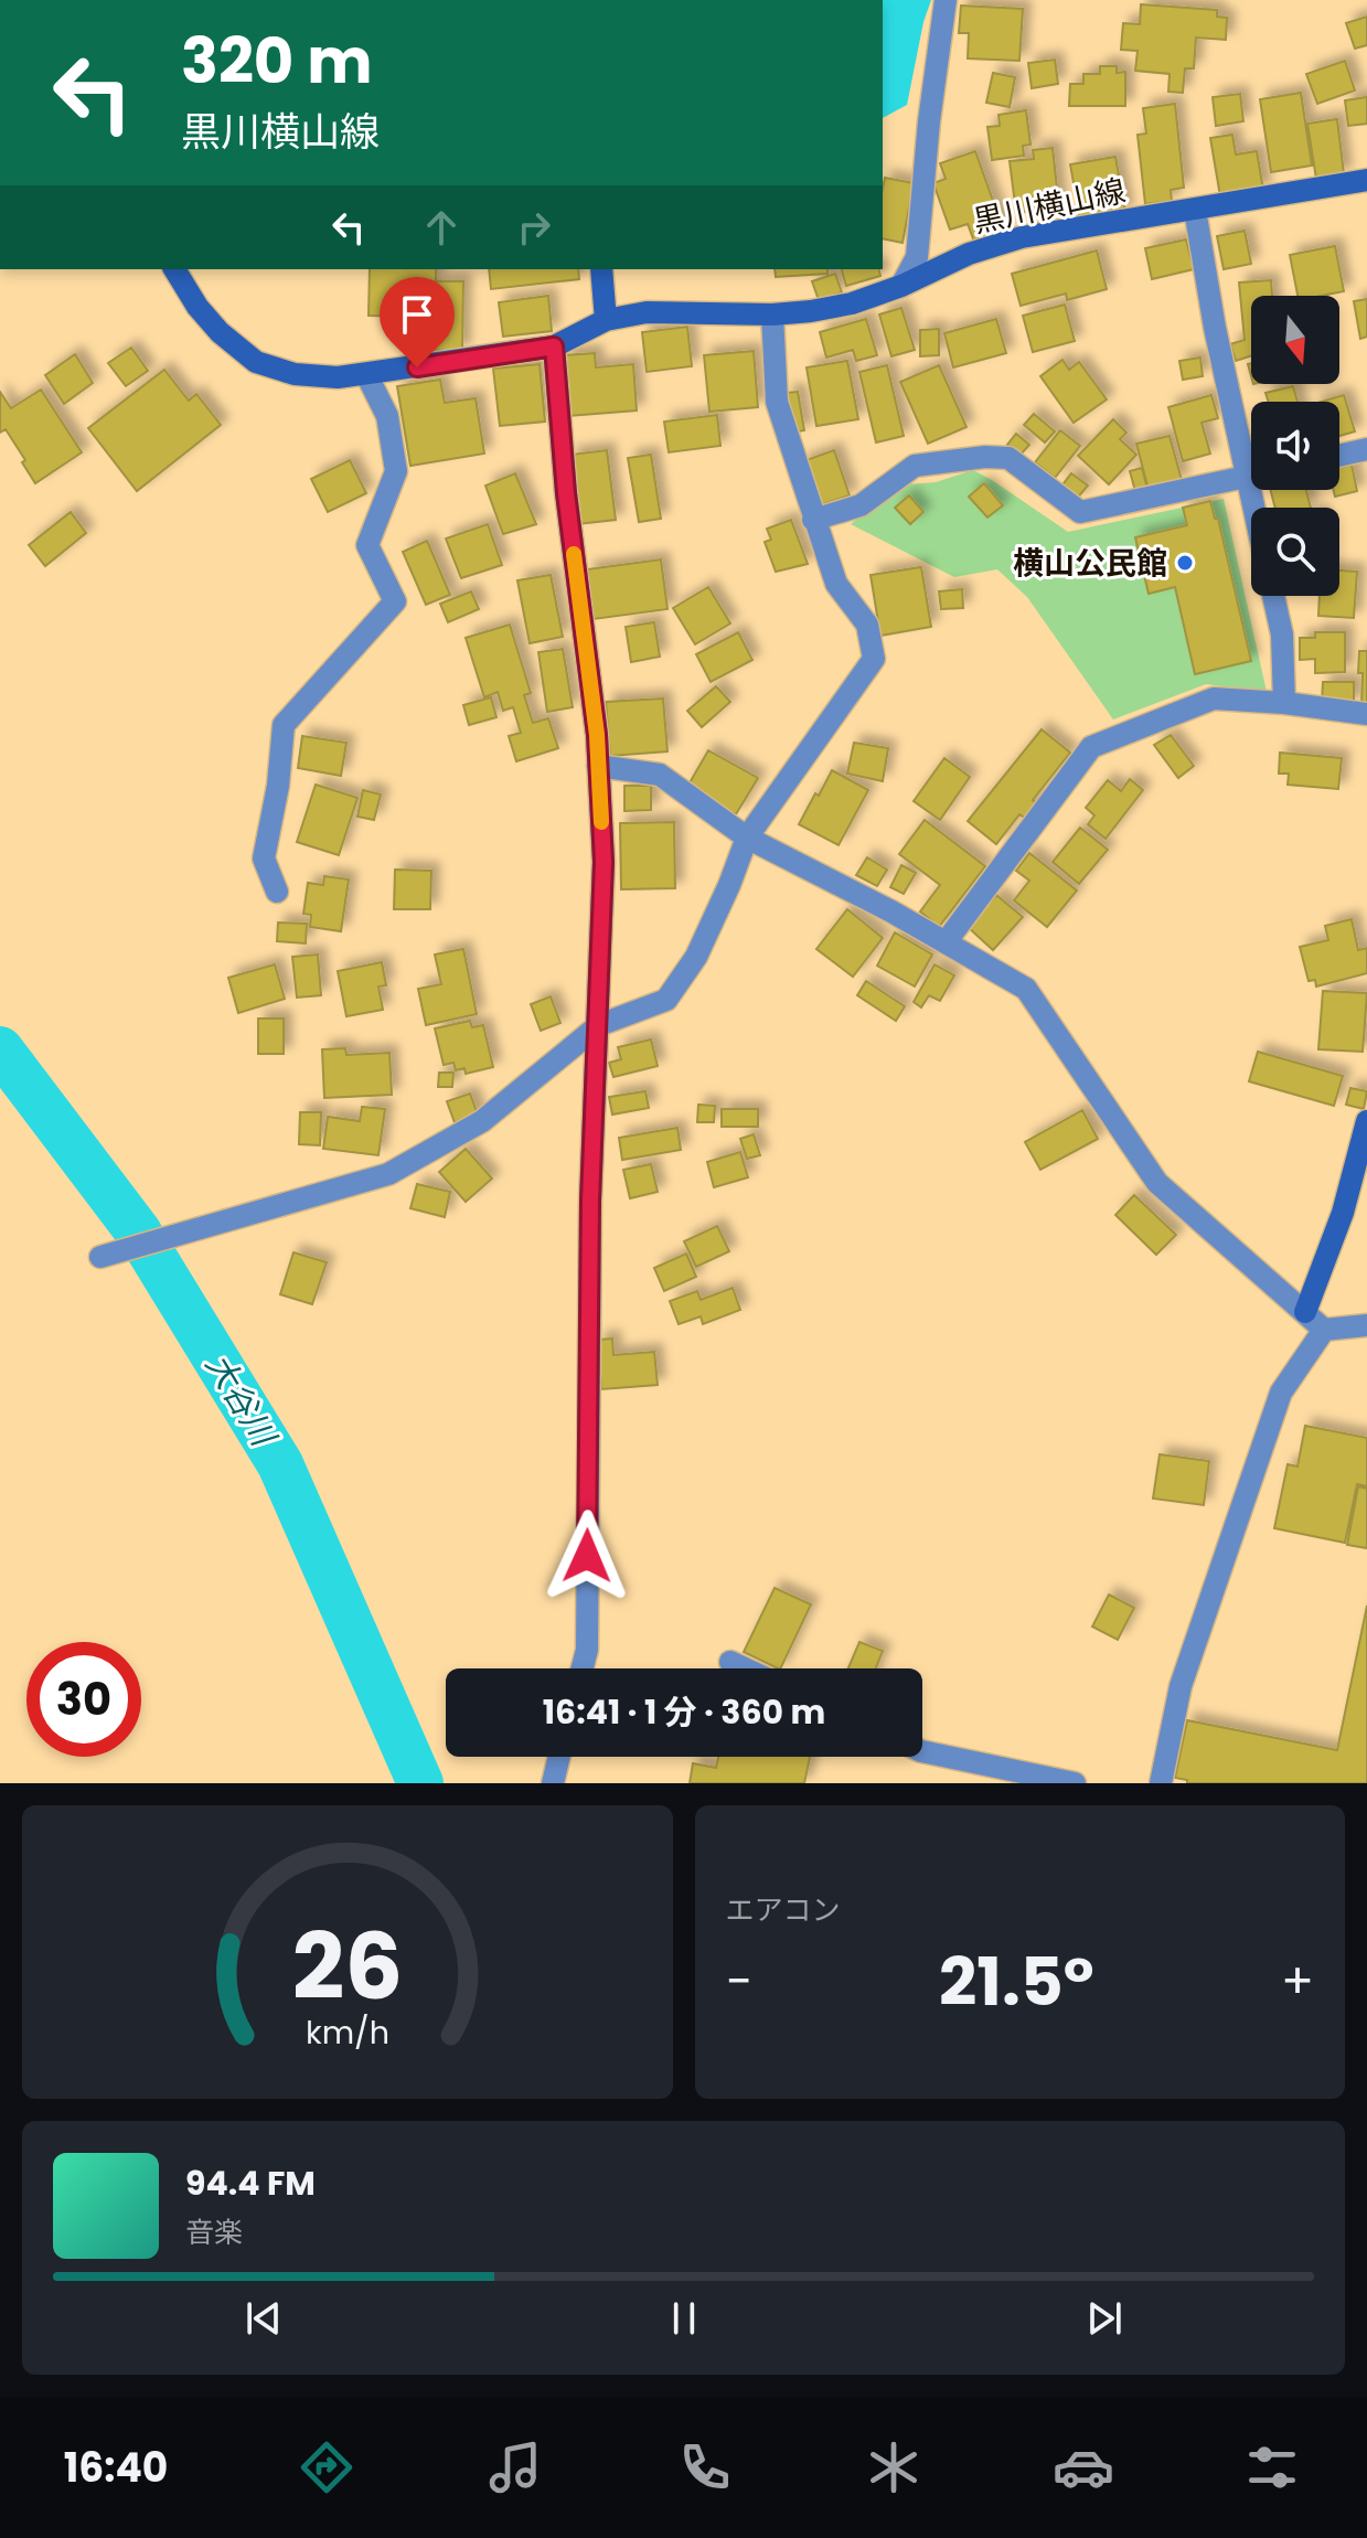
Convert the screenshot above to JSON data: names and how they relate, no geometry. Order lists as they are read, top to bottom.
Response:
{
  "streets": {
    "main road": ["黒川横山線"]
  },
  "water": ["大谷川"],
  "places": ["横山公民館"],
  "north": "bottom",
  "page": {
    "turn": ["320 m", "黒川横山線"],
    "limit": "30",
    "trip": "16:41 · 1 分 · 360 m",
    "tile": "エアコン",
    "heat": ["−", "21.5°", "+"],
    "song": ["94.4 FM", "音楽"],
    "tabs": "16:40",
    "gauge": ["26", "km/h"]
  }
}
